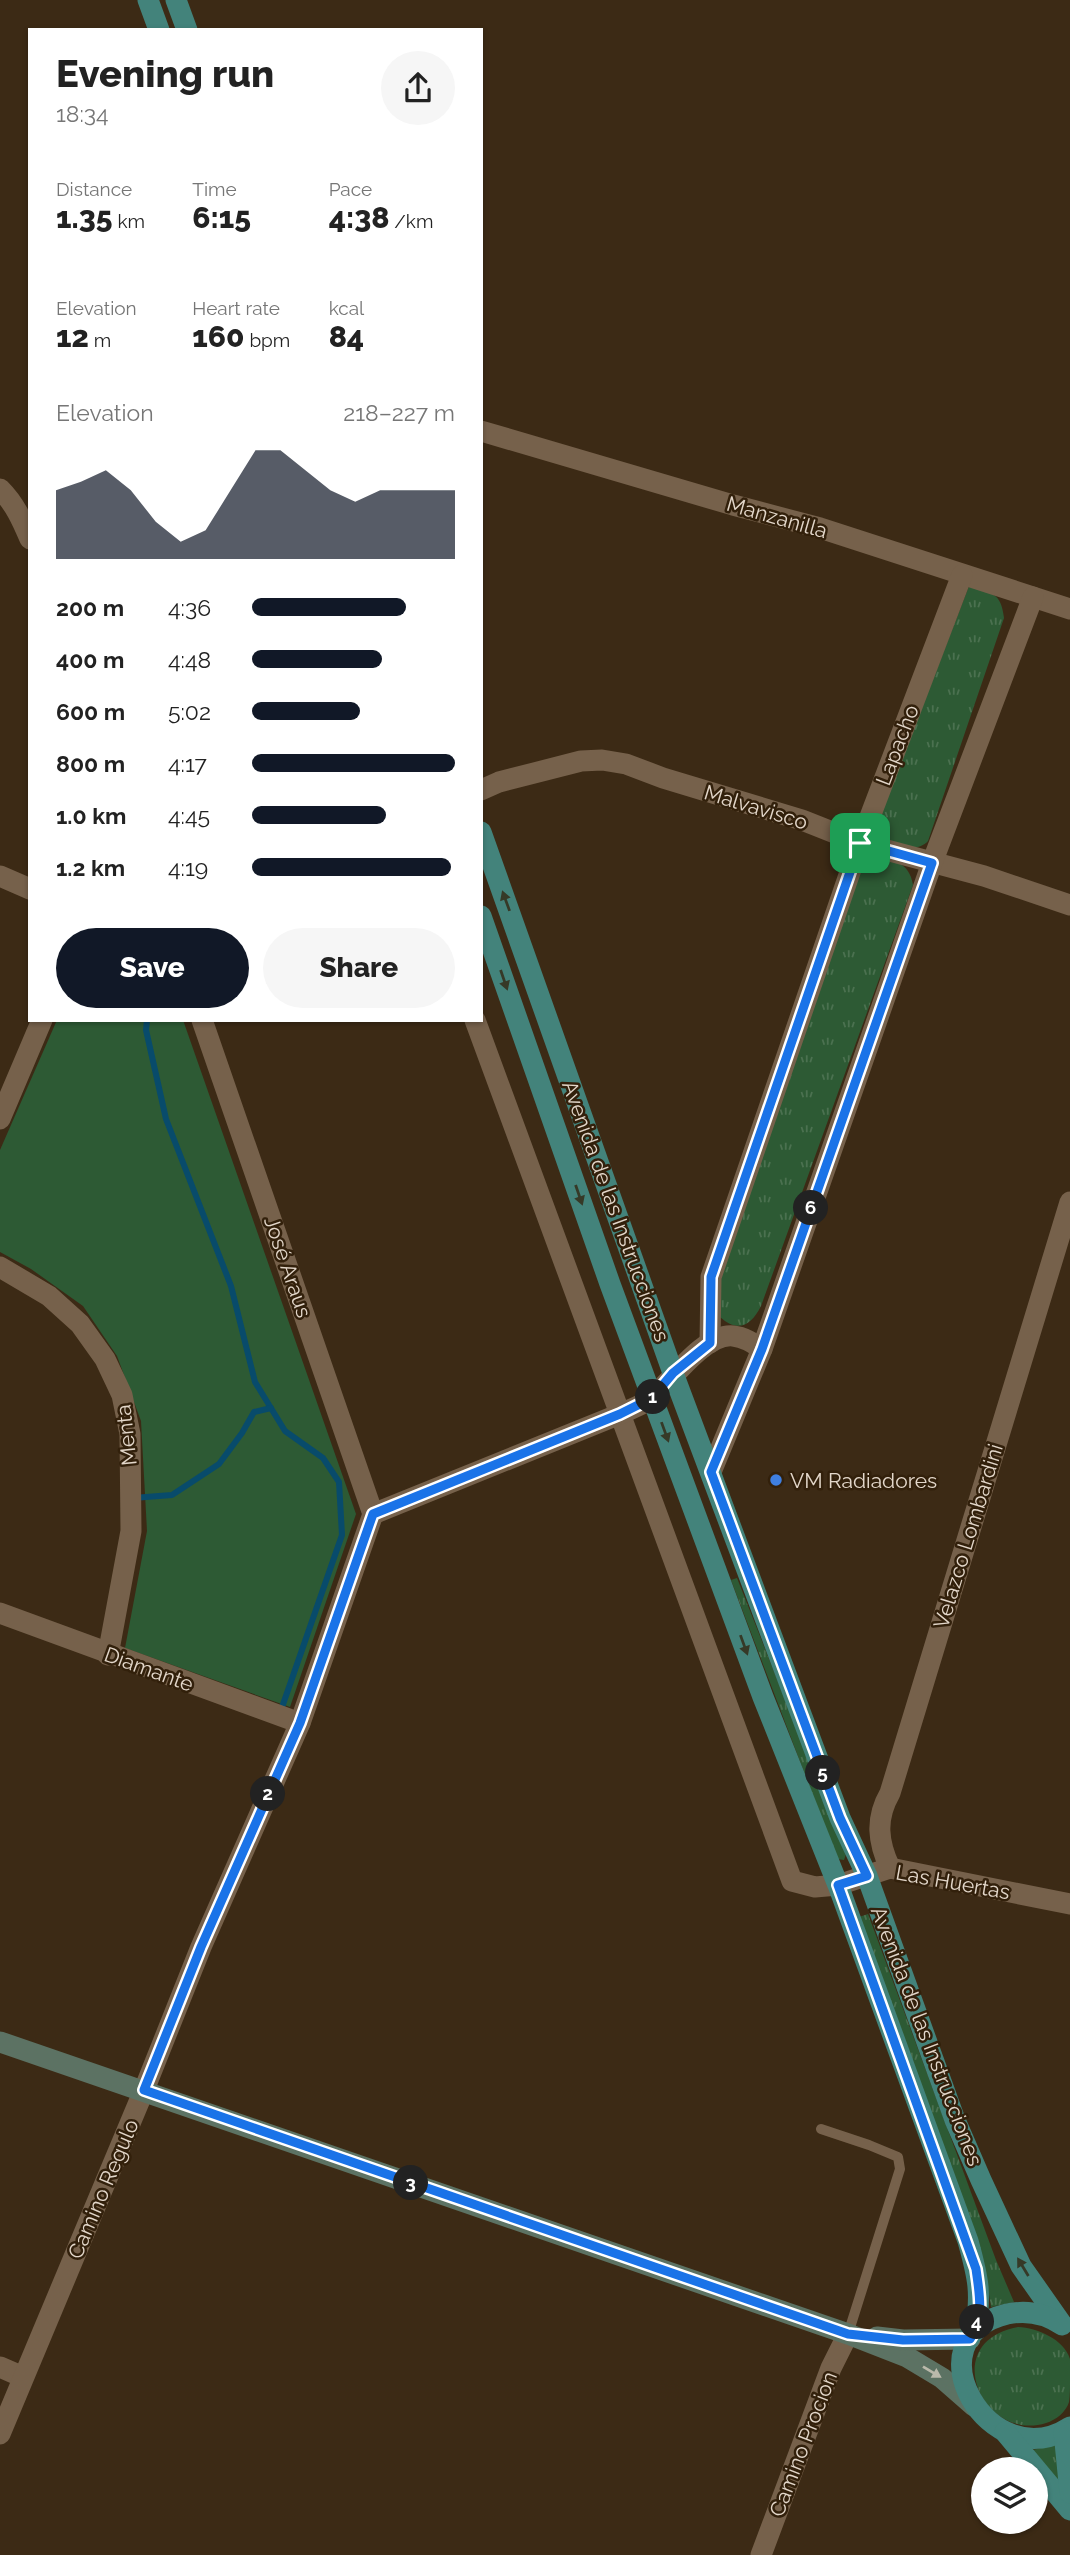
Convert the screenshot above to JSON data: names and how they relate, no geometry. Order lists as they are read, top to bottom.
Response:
{
  "streets": {
    "main road": ["Avenida de las Instrucciones"],
    "street": [
      "Manzanilla",
      "Lapacho",
      "Malvavisco",
      "José Araus",
      "Menta",
      "Velazco Lombardini",
      "Diamante",
      "Las Huertas",
      "Camino Regulo",
      "Camino Procion"
    ]
  },
  "crossings": [
    ["Manzanilla", "Lapacho"],
    ["Lapacho", "Malvavisco"],
    ["Avenida de las Instrucciones", "Las Huertas"],
    ["José Araus", "Camino Regulo"],
    ["Menta", "Diamante"],
    ["Velazco Lombardini", "Las Huertas"],
    ["Diamante", "Camino Regulo"]
  ],
  "places": ["VM Radiadores"],
  "page": {
    "heading": ["Evening run", "18:34"],
    "stats": [
      ["Distance", "1.35 km"],
      ["Time", "6:15"],
      ["Pace", "4:38 /km"],
      ["Elevation", "12 m"],
      ["Heart rate", "160 bpm"],
      ["kcal", "84"]
    ],
    "chart": ["Elevation", "218–227 m"],
    "list": [
      {
        "name": "200 m",
        "note": "4:36"
      },
      {
        "name": "400 m",
        "note": "4:48"
      },
      {
        "name": "600 m",
        "note": "5:02"
      },
      {
        "name": "800 m",
        "note": "4:17"
      },
      {
        "name": "1.0 km",
        "note": "4:45"
      },
      {
        "name": "1.2 km",
        "note": "4:19"
      }
    ],
    "buttons": ["Save", "Share"],
    "pins": [
      "6",
      "1",
      "5",
      "2",
      "3",
      "4"
    ]
  }
}
